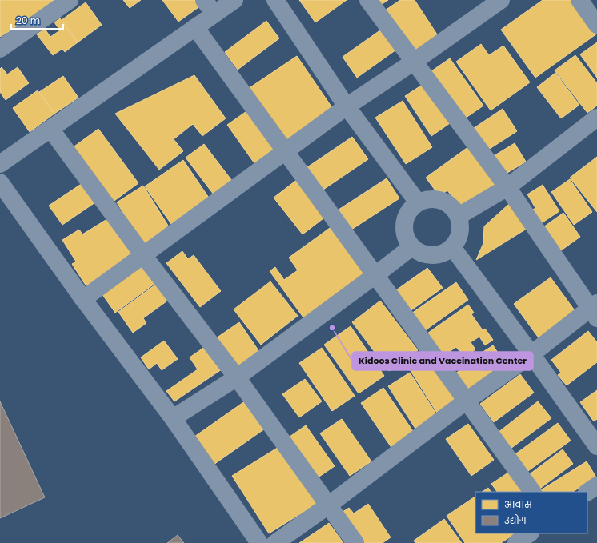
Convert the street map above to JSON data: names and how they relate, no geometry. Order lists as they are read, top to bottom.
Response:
{
  "places": ["Kidoos Clinic and Vaccination Center"],
  "legend": ["आवास", "उद्योग"],
  "scale_bar": "20 m"
}
